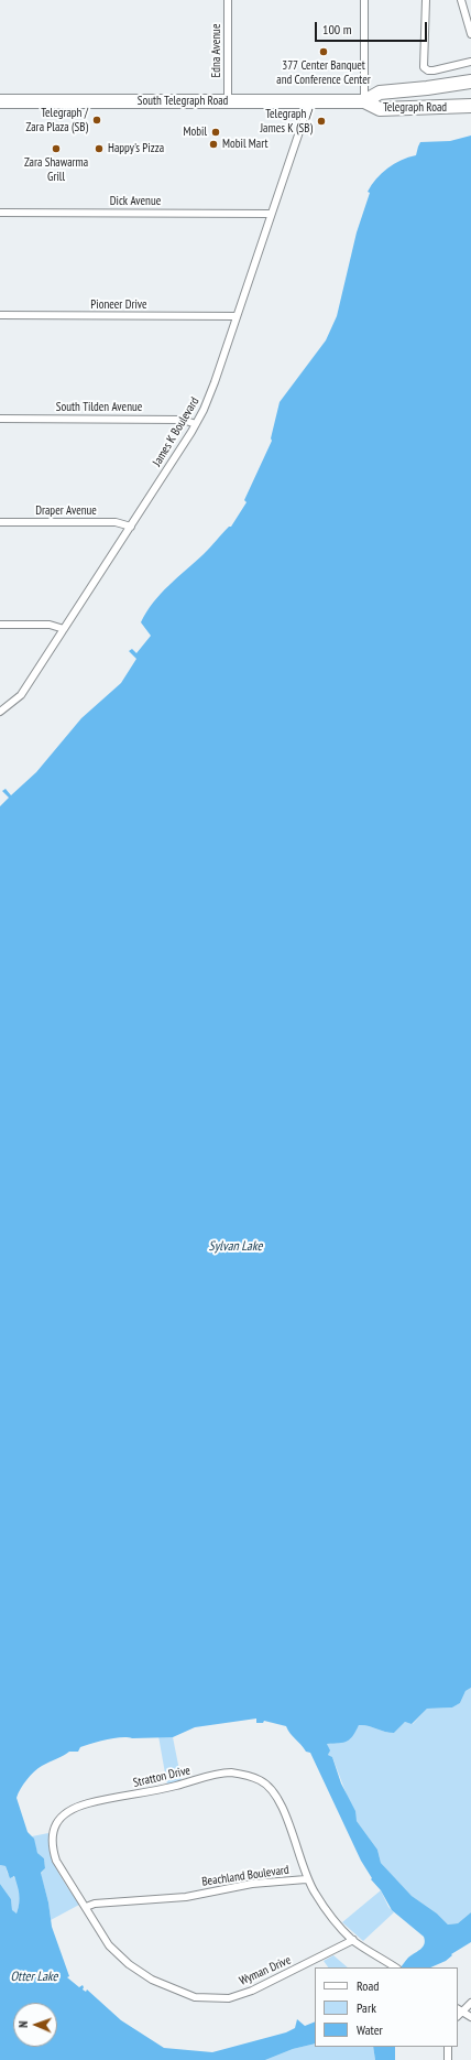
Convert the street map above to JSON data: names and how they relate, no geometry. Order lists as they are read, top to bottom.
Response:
{
  "streets": {
    "highway": ["South Telegraph Road", "Telegraph Road"],
    "street": [
      "Edna Avenue",
      "Dick Avenue",
      "Pioneer Drive",
      "South Tilden Avenue",
      "James K Boulevard",
      "Draper Avenue",
      "Stratton Drive",
      "Beachland Boulevard",
      "Wyman Drive"
    ]
  },
  "crossings": [
    ["Edna Avenue", "South Telegraph Road"],
    ["South Telegraph Road", "Telegraph Road"],
    ["South Telegraph Road", "James K Boulevard"],
    ["Dick Avenue", "James K Boulevard"],
    ["Pioneer Drive", "James K Boulevard"],
    ["South Tilden Avenue", "James K Boulevard"],
    ["James K Boulevard", "Draper Avenue"],
    ["Stratton Drive", "Beachland Boulevard"],
    ["Stratton Drive", "Wyman Drive"],
    ["Beachland Boulevard", "Wyman Drive"]
  ],
  "water": ["Sylvan Lake", "Otter Lake"],
  "places": [
    "377 Center Banquet and Conference Center",
    "Telegraph / Zara Plaza (SB)",
    "Telegraph / James K (SB)",
    "Mobil",
    "Mobil Mart",
    "Zara Shawarma Grill",
    "Happy's Pizza"
  ],
  "legend": ["Road", "Park", "Water"],
  "scale_bar": "100 m",
  "north": "left"
}
